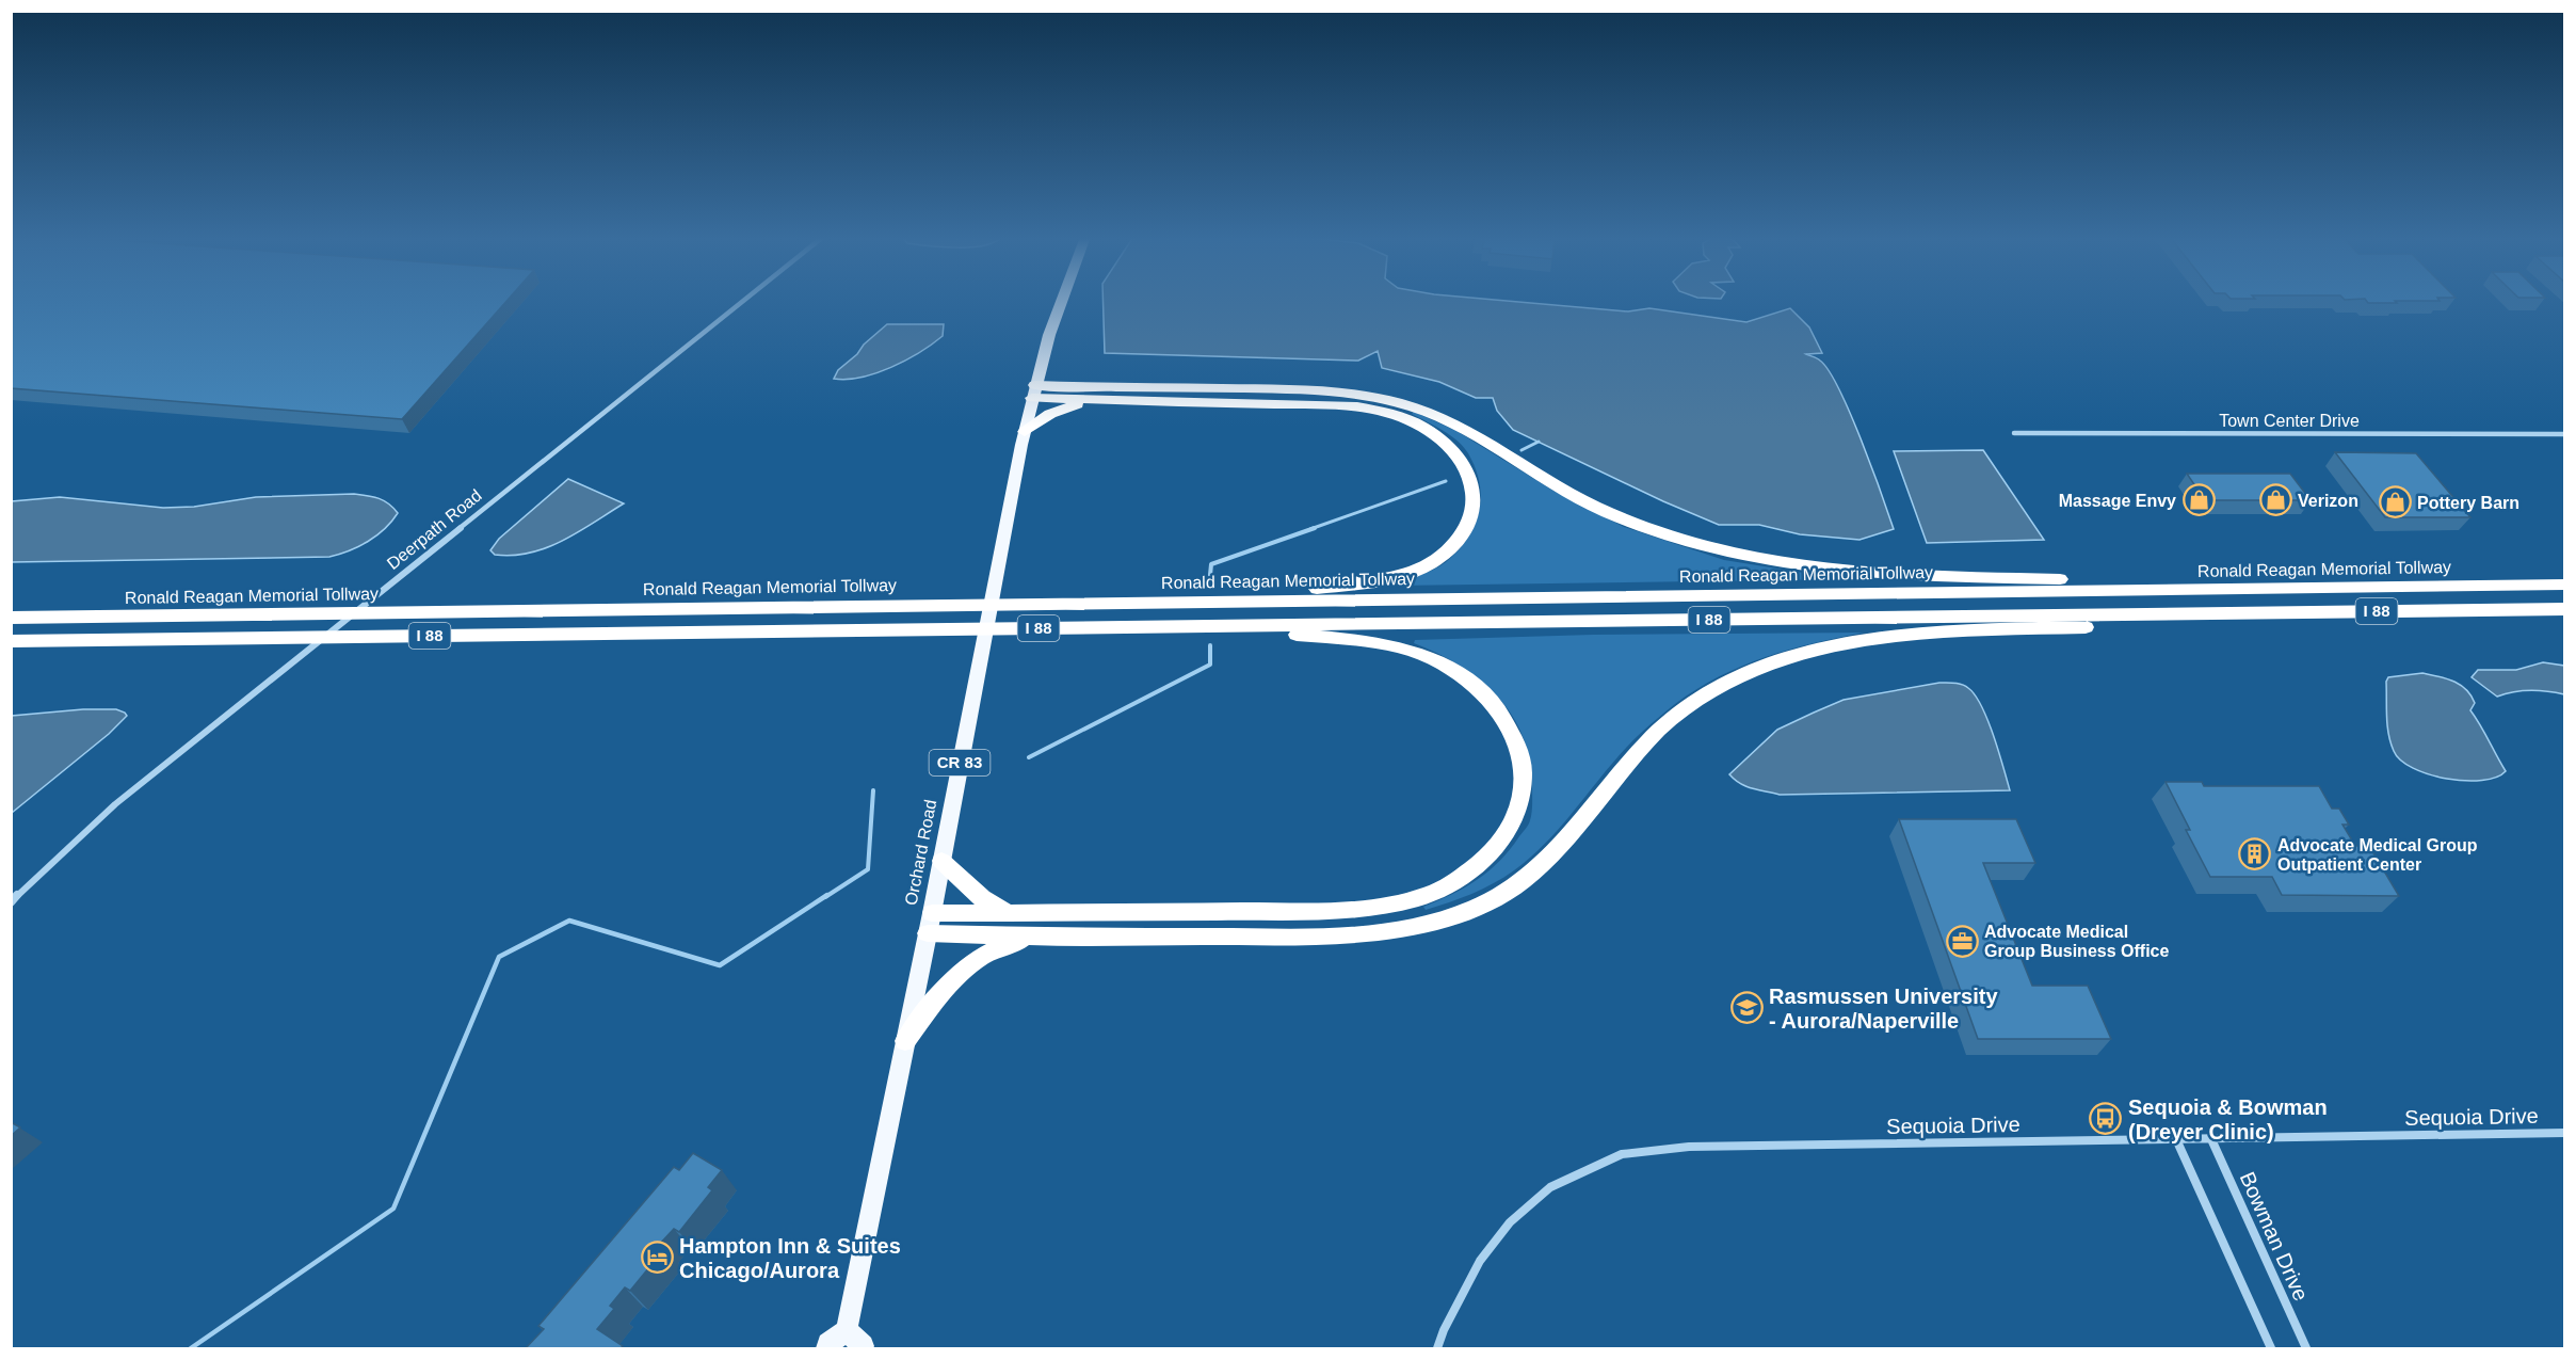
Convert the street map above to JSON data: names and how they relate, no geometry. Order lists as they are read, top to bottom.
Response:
{
  "streets": {
    "highway": ["Ronald Reagan Memorial Tollway", "I 88"],
    "main road": ["CR 83", "Orchard Road"],
    "street": [
      "Town Center Drive",
      "Deerpath Road",
      "Sequoia Drive",
      "Bowman Drive"
    ]
  },
  "crossings": [
    ["Sequoia Drive", "Bowman Drive"]
  ],
  "places": {
    "shop": ["Massage Envy", "Verizon", "Pottery Barn"],
    "building": ["Advocate Medical Group Outpatient Center"],
    "office": ["Advocate Medical Group Business Office"],
    "school or university": ["Rasmussen University - Aurora/Naperville"],
    "bus stop": ["Sequoia & Bowman (Dreyer Clinic)"],
    "hotel": ["Hampton Inn & Suites Chicago/Aurora"]
  }
}
